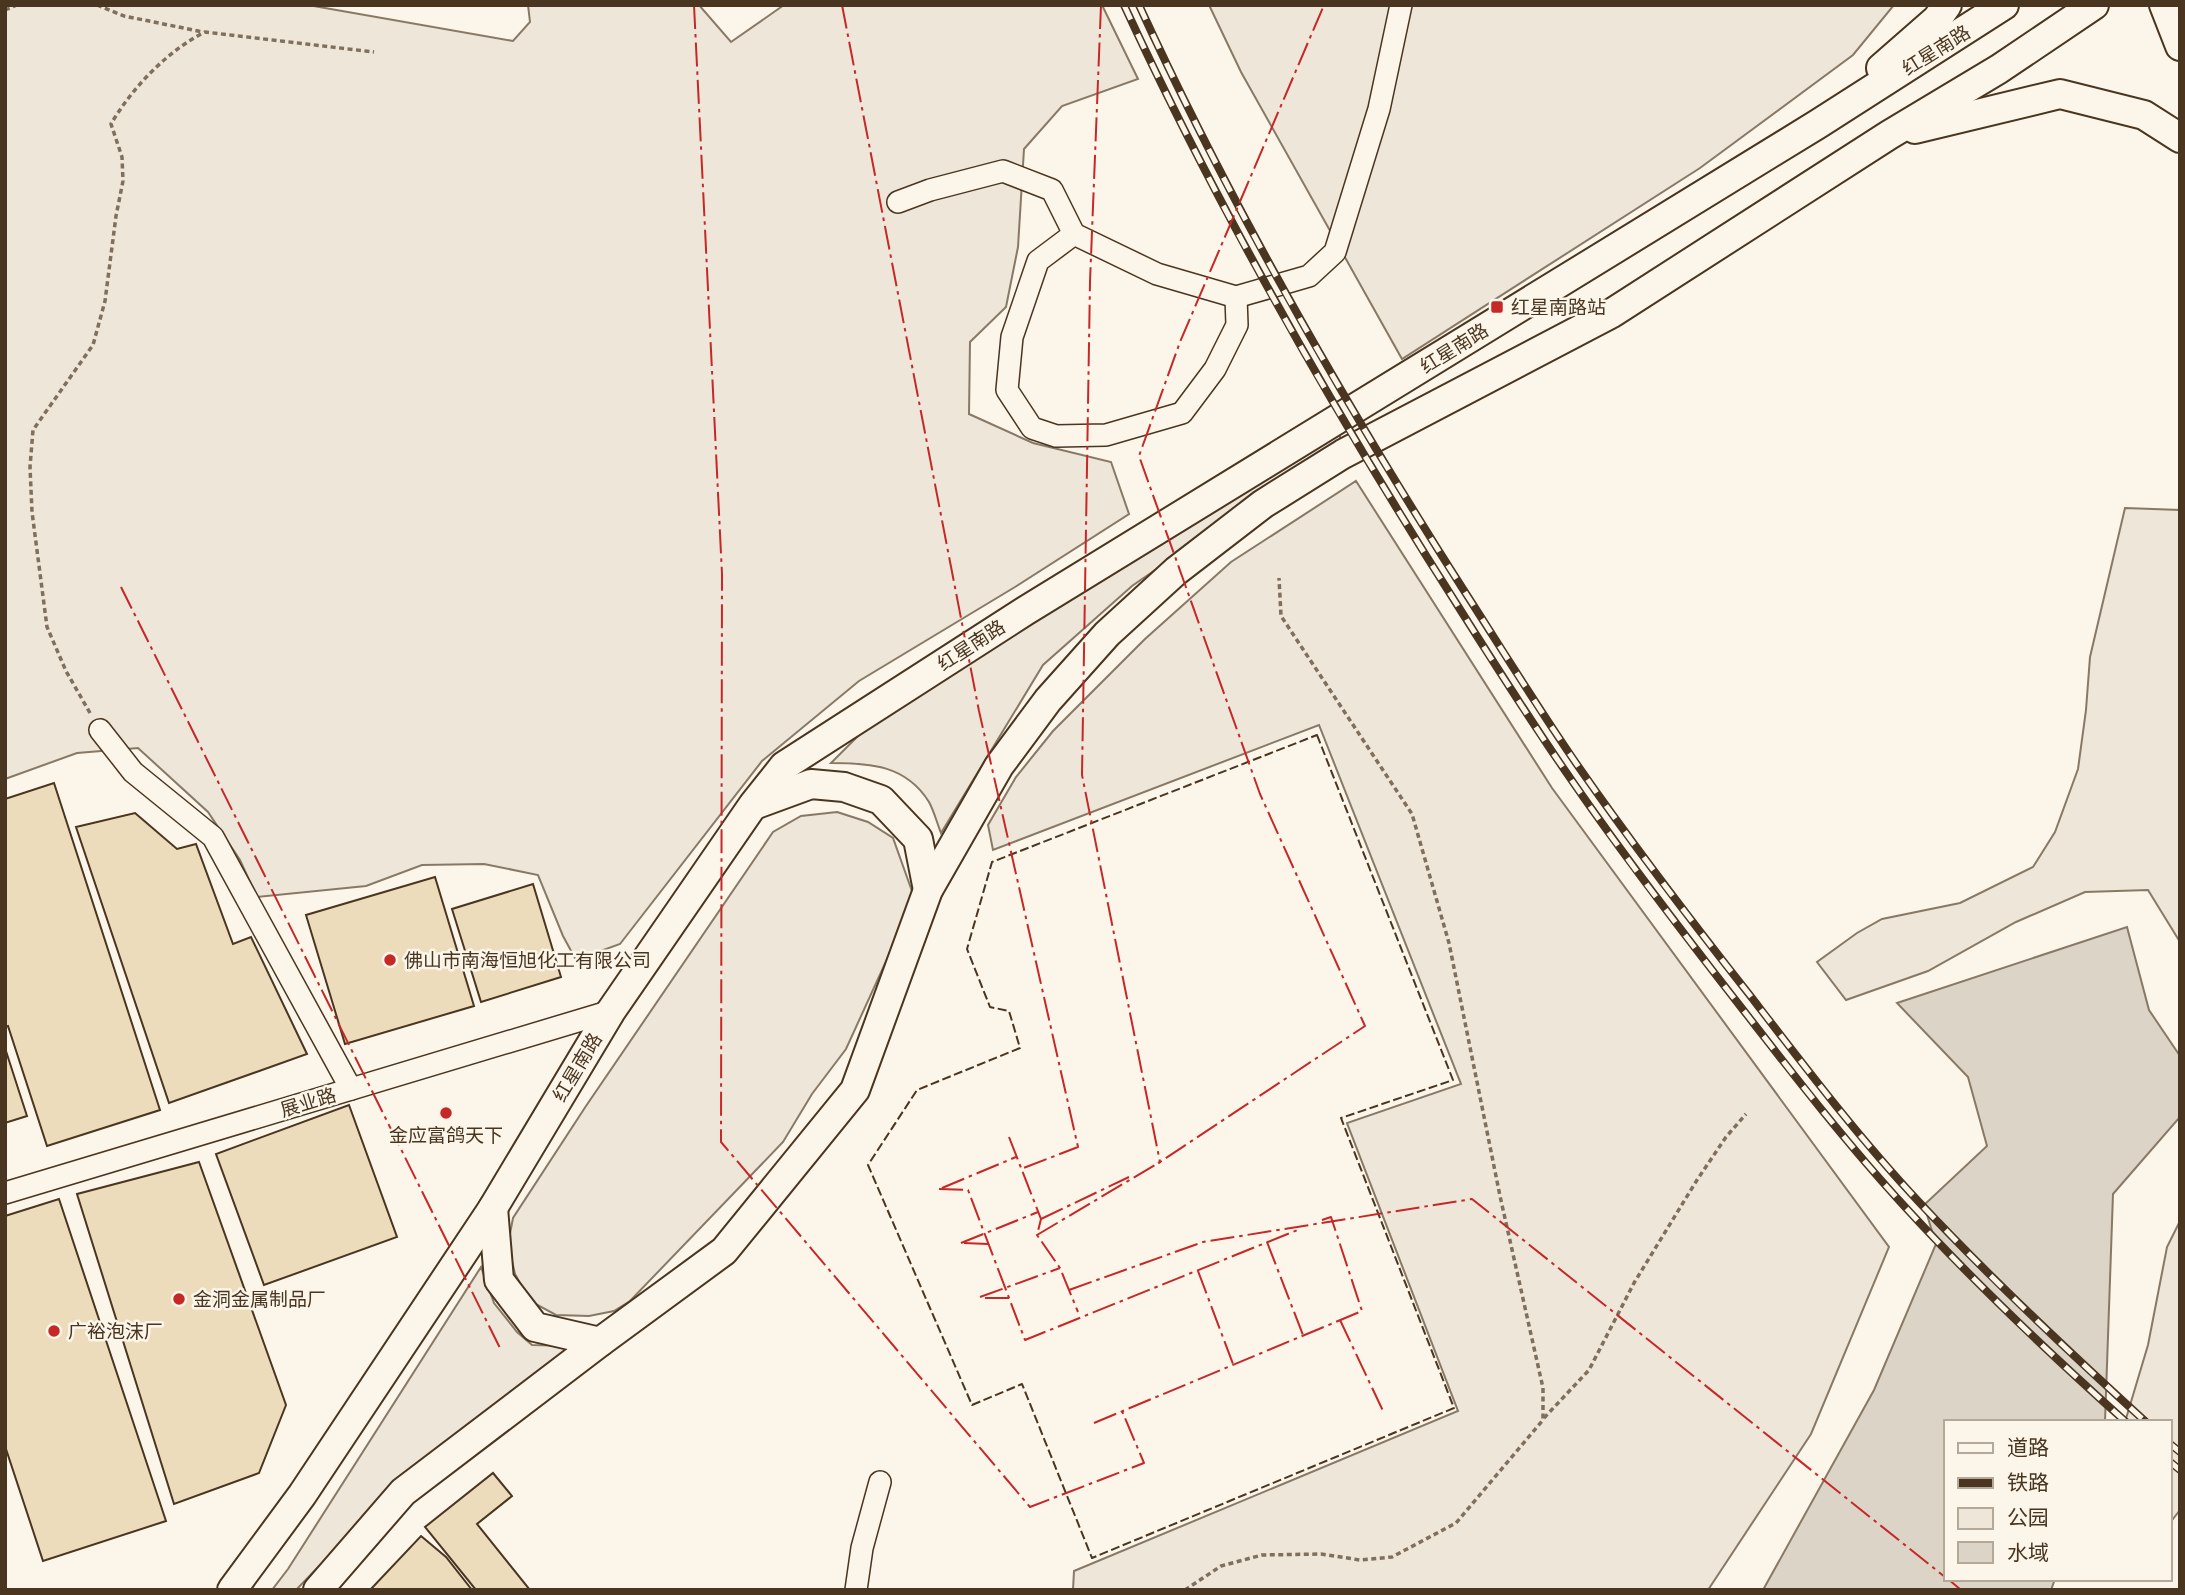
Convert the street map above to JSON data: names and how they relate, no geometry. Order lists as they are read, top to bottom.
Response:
{
  "streets": {
    "main road": ["红星南路"],
    "street": ["展业路"]
  },
  "crossings": [
    ["红星南路", "展业路"]
  ],
  "places": {
    "transit": ["红星南路站"],
    "other": [
      "佛山市南海恒旭化工有限公司",
      "金应富鸽天下",
      "金洞金属制品厂",
      "广裕泡沫厂"
    ]
  },
  "legend": [
    "道路",
    "铁路",
    "公园",
    "水域"
  ]
}
